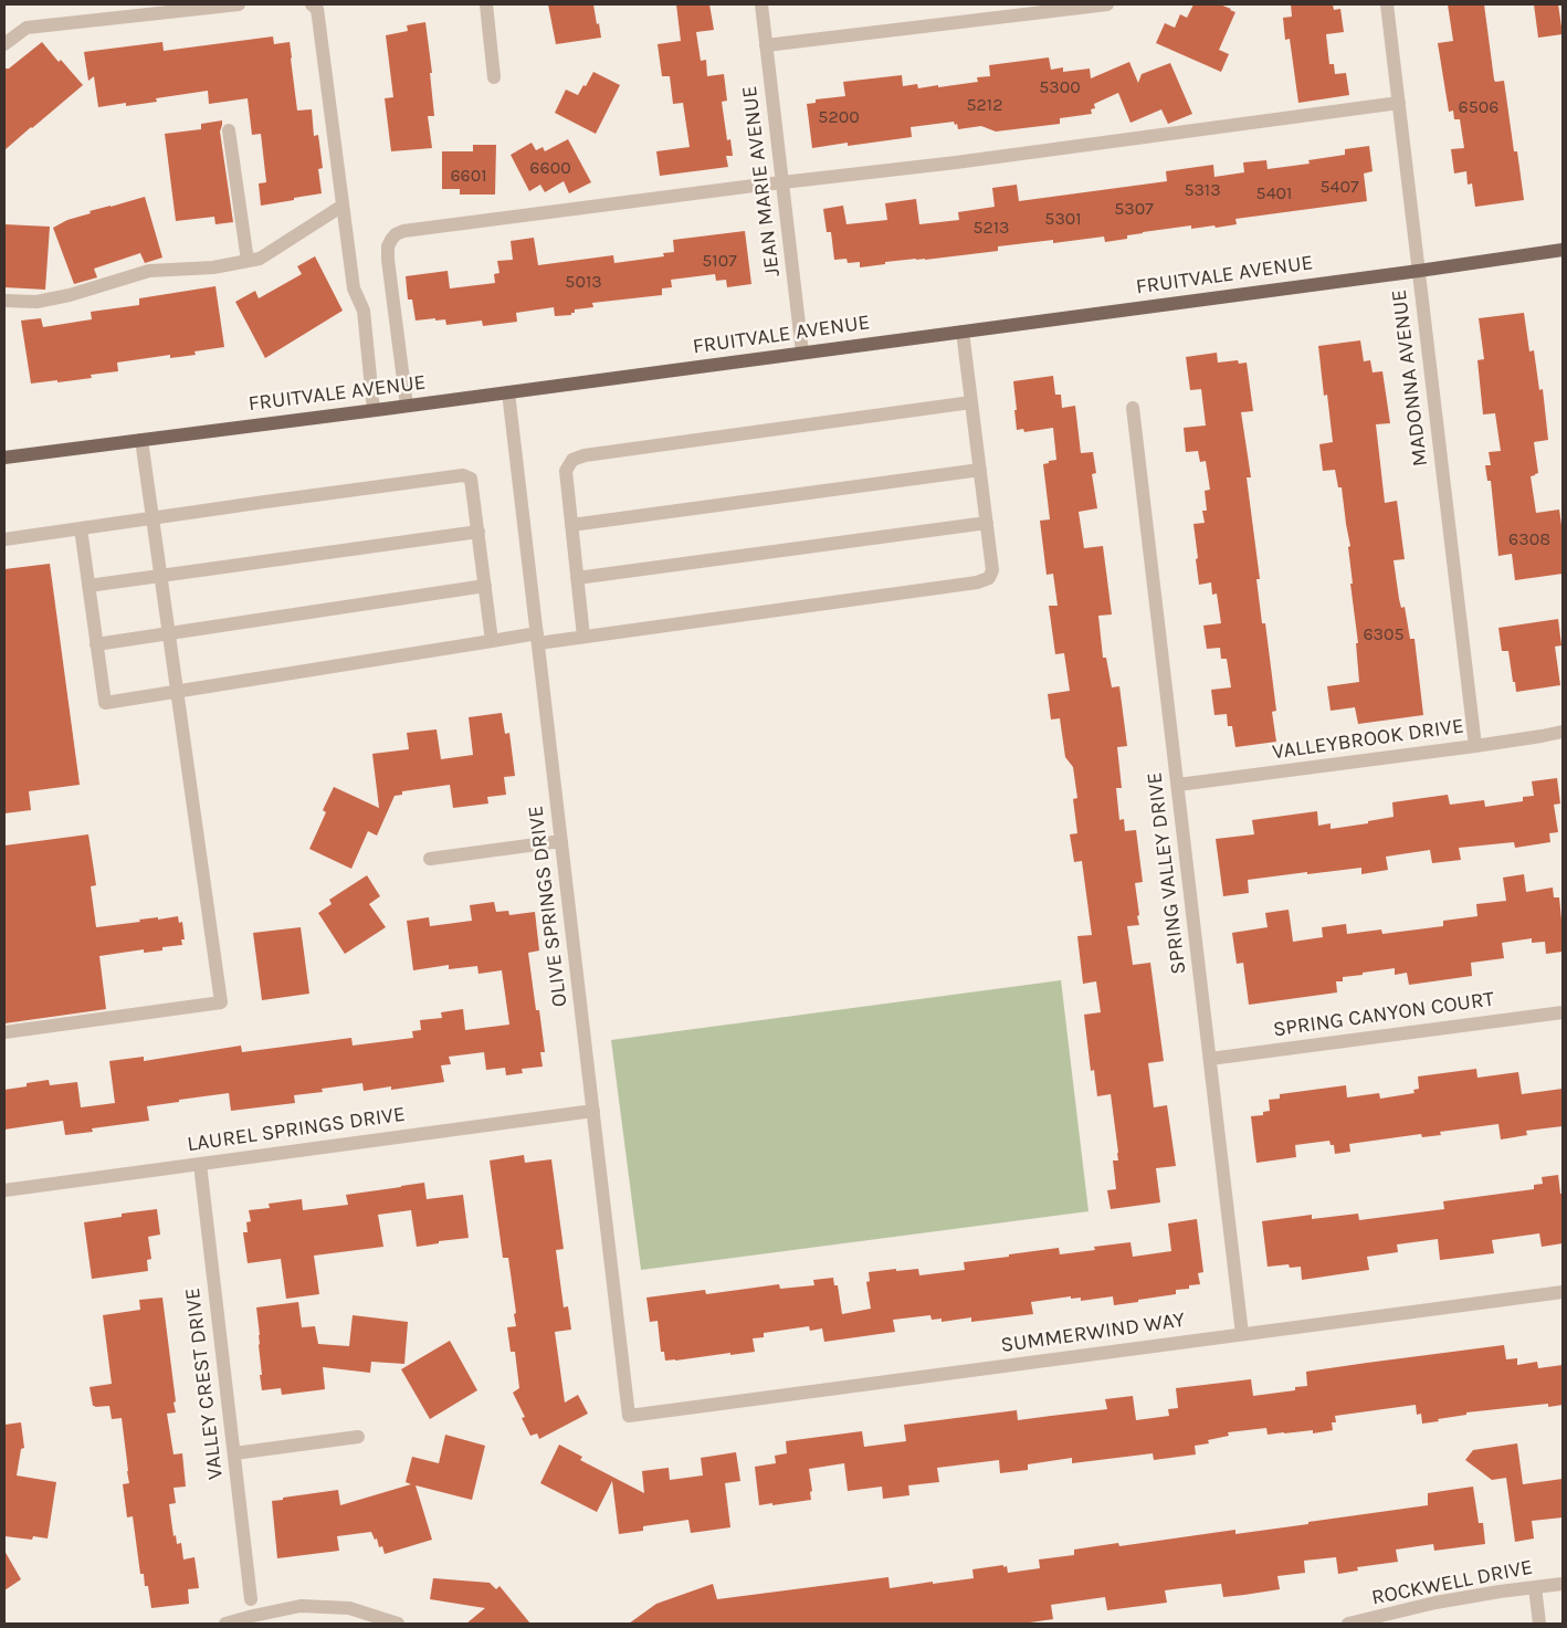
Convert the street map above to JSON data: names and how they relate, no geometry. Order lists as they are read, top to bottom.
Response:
{
  "streets": {
    "main road": ["FRUITVALE AVENUE"],
    "street": [
      "JEAN MARIE AVENUE",
      "MADONNA AVENUE",
      "VALLEYBROOK DRIVE",
      "SPRING VALLEY DRIVE",
      "OLIVE SPRINGS DRIVE",
      "SPRING CANYON COURT",
      "LAUREL SPRINGS DRIVE",
      "SUMMERWIND WAY",
      "VALLEY CREST DRIVE",
      "ROCKWELL DRIVE"
    ]
  },
  "crossings": [
    ["JEAN MARIE AVENUE", "FRUITVALE AVENUE"],
    ["FRUITVALE AVENUE", "MADONNA AVENUE"],
    ["FRUITVALE AVENUE", "OLIVE SPRINGS DRIVE"],
    ["MADONNA AVENUE", "VALLEYBROOK DRIVE"],
    ["VALLEYBROOK DRIVE", "SPRING VALLEY DRIVE"],
    ["SPRING VALLEY DRIVE", "SPRING CANYON COURT"],
    ["SPRING VALLEY DRIVE", "SUMMERWIND WAY"],
    ["OLIVE SPRINGS DRIVE", "LAUREL SPRINGS DRIVE"],
    ["OLIVE SPRINGS DRIVE", "SUMMERWIND WAY"],
    ["LAUREL SPRINGS DRIVE", "VALLEY CREST DRIVE"]
  ],
  "house_numbers": [
    "5300",
    "5212",
    "6506",
    "5200",
    "6600",
    "6601",
    "5407",
    "5313",
    "5401",
    "5307",
    "5301",
    "5213",
    "5107",
    "5013",
    "6308",
    "6305"
  ]
}
